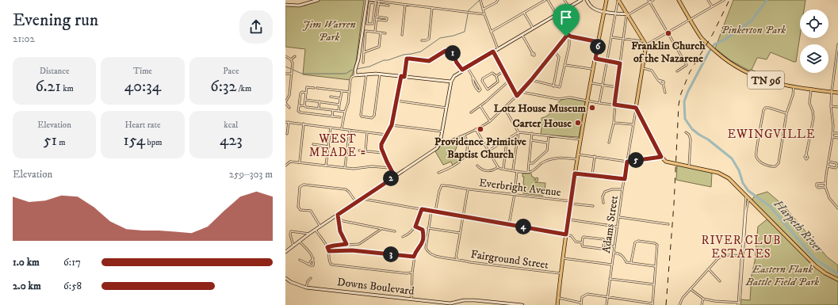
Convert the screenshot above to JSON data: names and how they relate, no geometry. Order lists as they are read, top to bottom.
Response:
{
  "streets": {
    "main road": ["TN 96", "Downs Boulevard"],
    "street": ["Everbright Avenue", "Adams Street", "Fairground Street"]
  },
  "districts": ["EWINGVILLE", "WEST MEADE =", "RIVER CLUB ESTATES"],
  "water": ["Harpeth River"],
  "parks": ["Jim Warren Park", "Pinkerton Park", "Eastern Flank Battle Field Park"],
  "places": [
    "Franklin Church of the Nazarene",
    "Lotz House Museum",
    "Carter House",
    "Providence Primitive Baptist Church"
  ],
  "page": {
    "heading": ["Evening run", "21:02"],
    "pins": [
      "6",
      "1",
      "5",
      "2",
      "4",
      "3"
    ],
    "stats": [
      ["Distance", "6.21 km"],
      ["Time", "40:34"],
      ["Pace", "6:32 /km"],
      ["Elevation", "51 m"],
      ["Heart rate", "154 bpm"],
      ["kcal", "423"]
    ],
    "chart": ["Elevation", "259–303 m"],
    "list": [
      {
        "name": "1.0 km",
        "note": "6:17"
      },
      {
        "name": "2.0 km",
        "note": "6:58"
      }
    ]
  }
}
